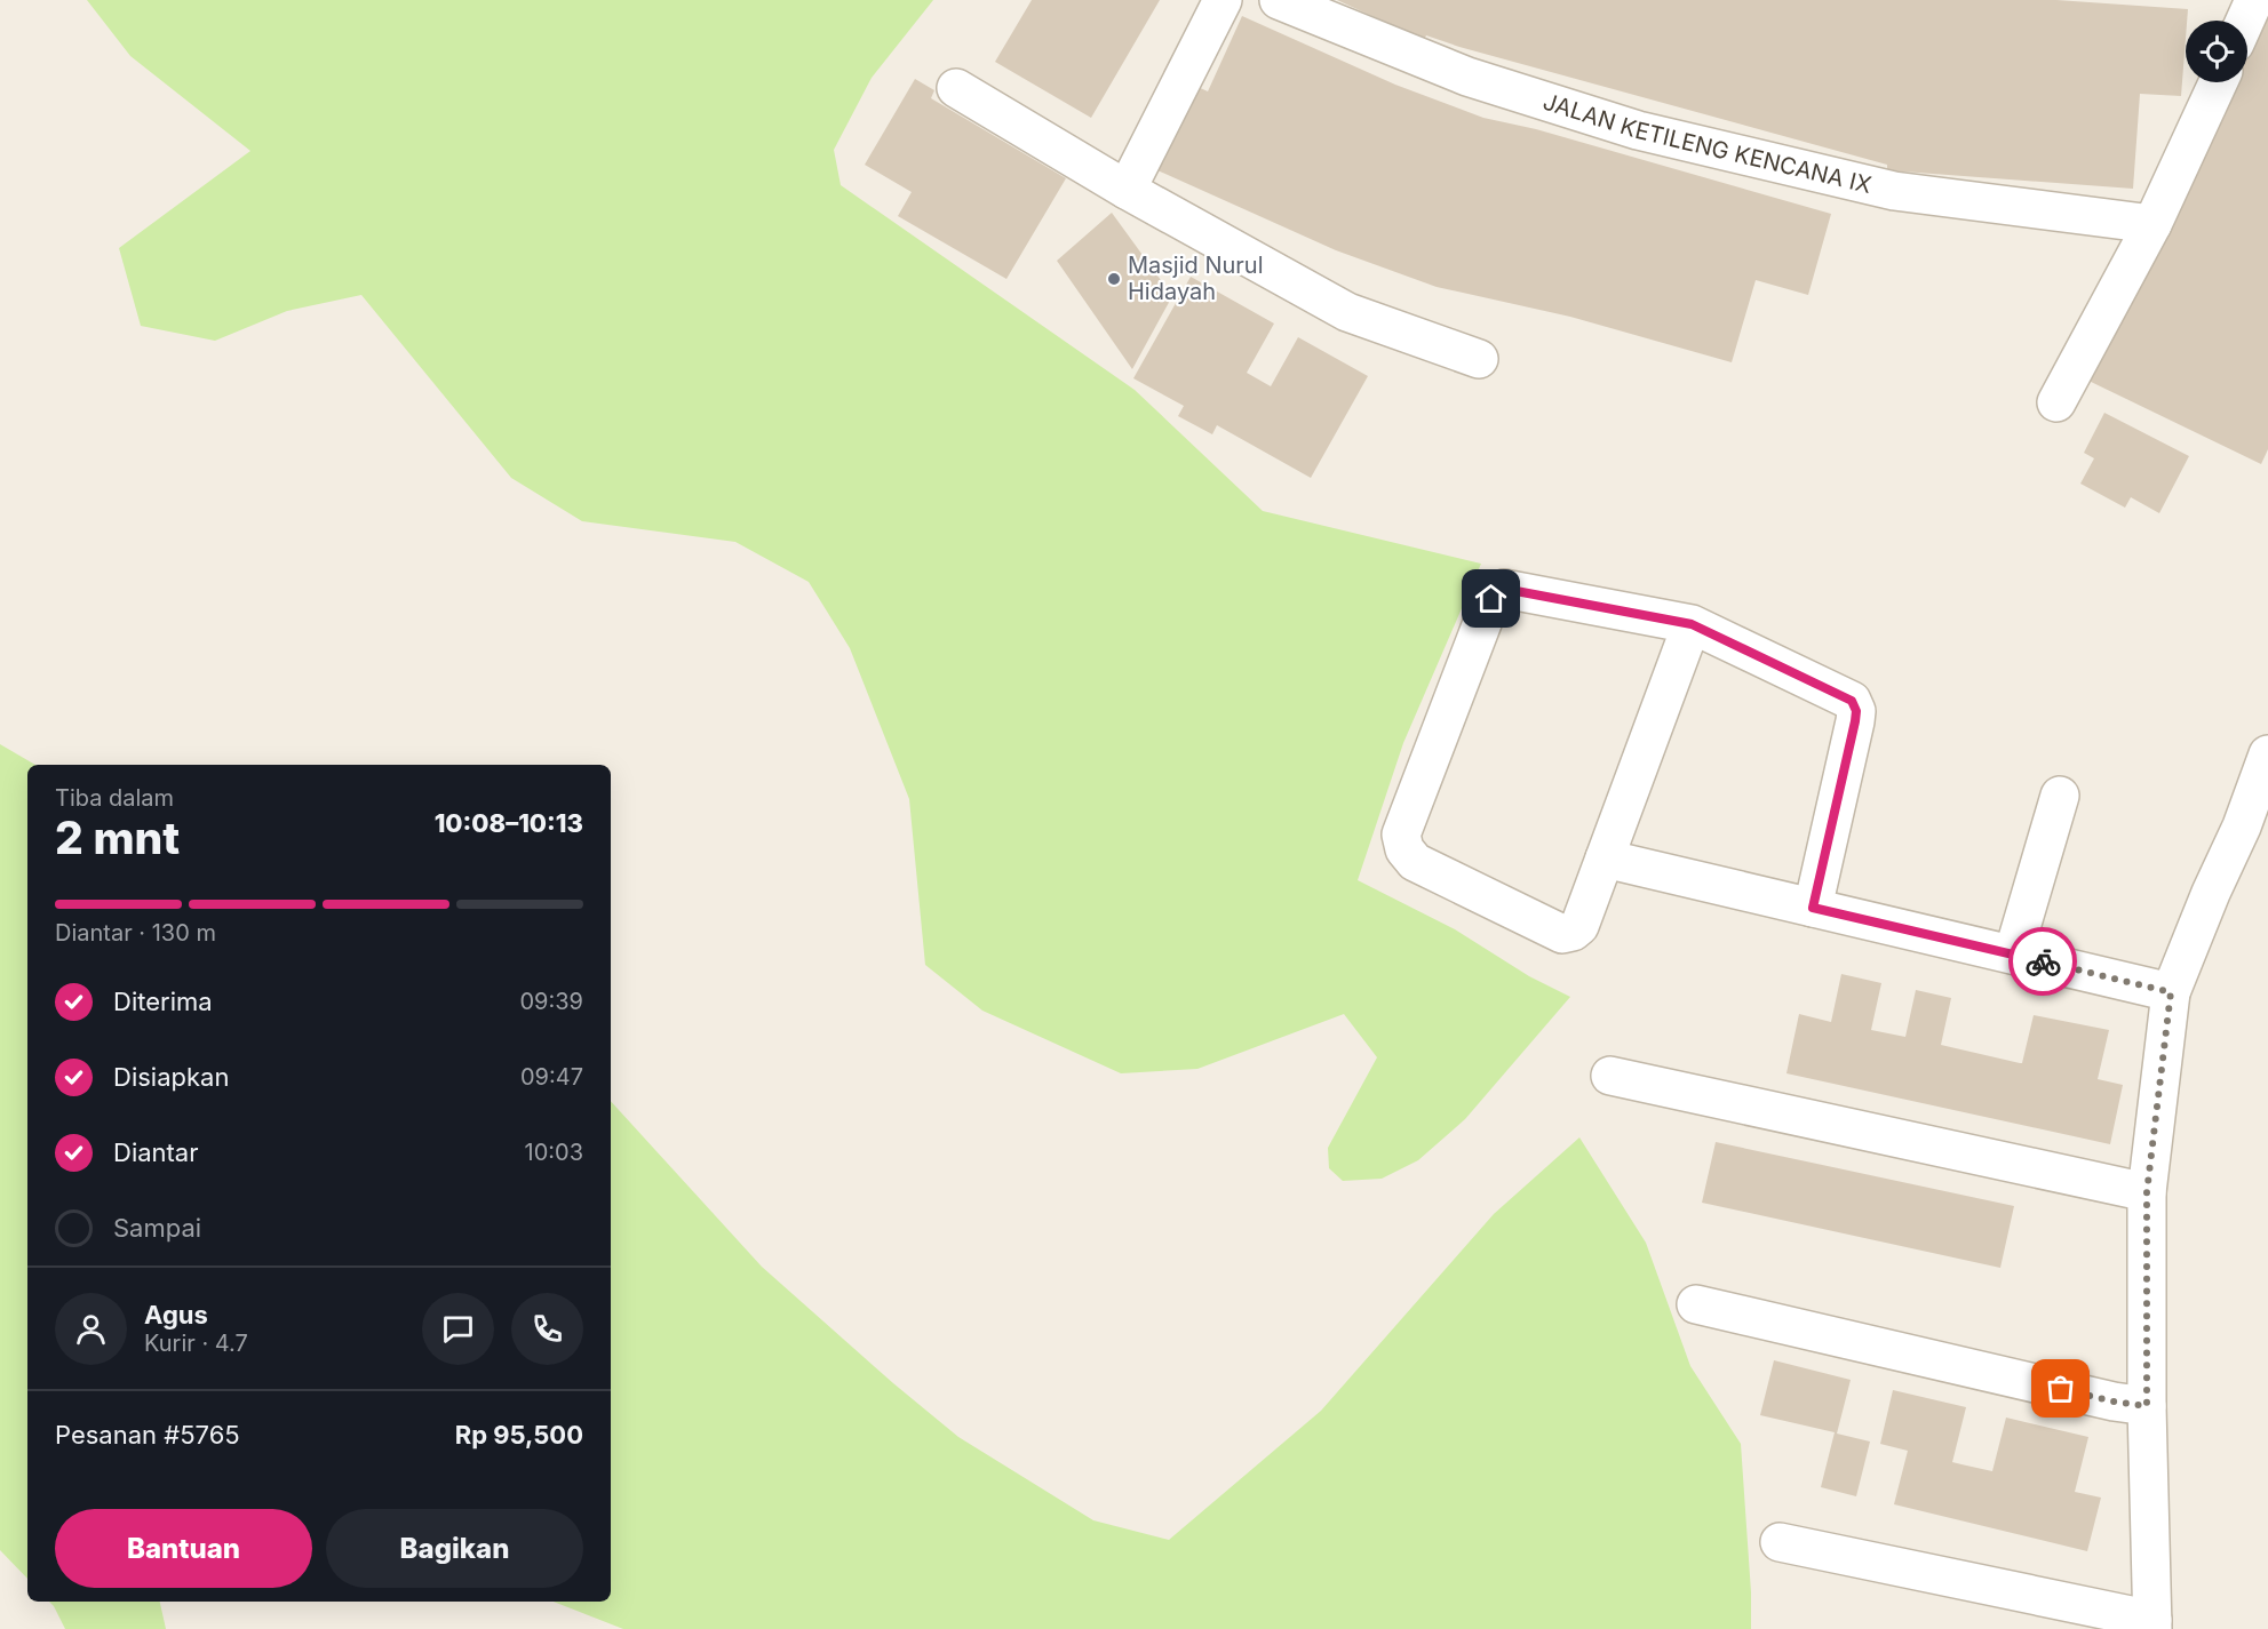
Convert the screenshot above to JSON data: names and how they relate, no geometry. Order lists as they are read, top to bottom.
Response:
{
  "streets": {
    "street": ["JALAN KETILENG KENCANA IX"]
  },
  "places": ["Masjid Nurul Hidayah"],
  "page": {
    "heading": ["2 mnt", "Tiba dalam", "10:08–10:13"],
    "panel": [
      "Agus",
      "Kurir · 4.7",
      "Pesanan #5765",
      "Rp 95,500"
    ],
    "bar": "Diantar · 130 m",
    "list": [
      ["Diterima", "09:39"],
      ["Disiapkan", "09:47"],
      ["Diantar", "10:03"],
      "Sampai"
    ],
    "buttons": ["Bantuan", "Bagikan"]
  }
}
